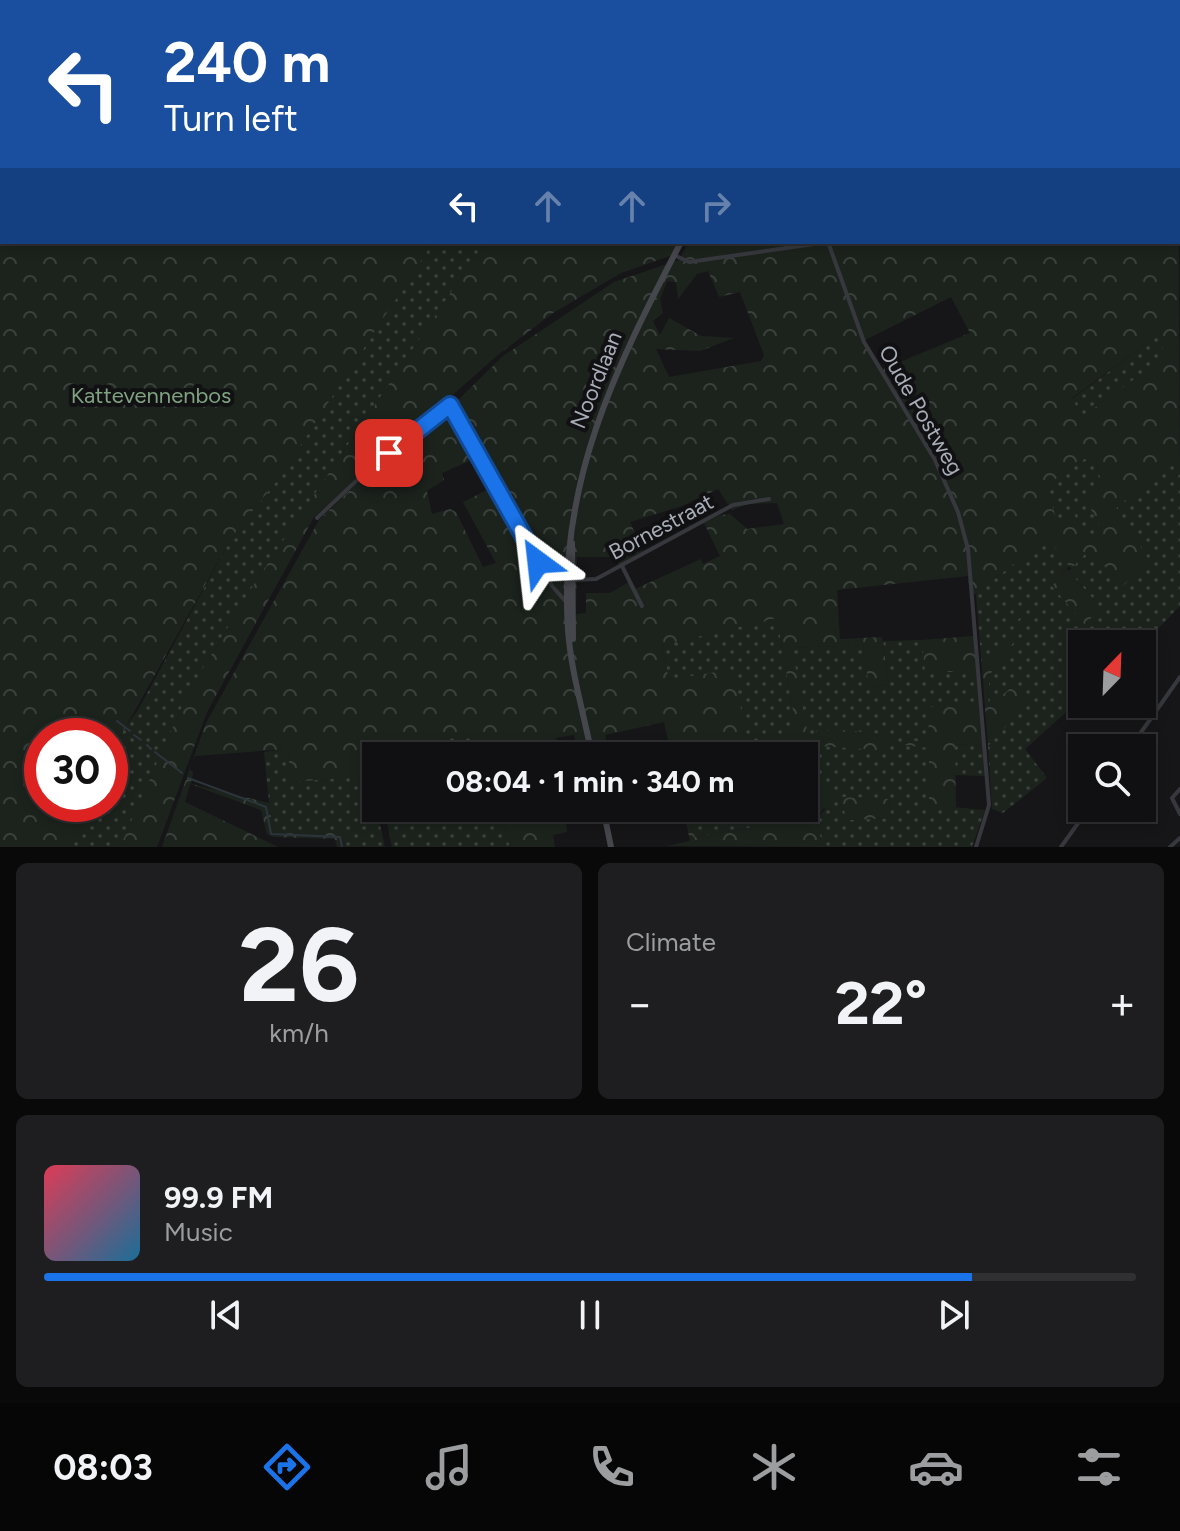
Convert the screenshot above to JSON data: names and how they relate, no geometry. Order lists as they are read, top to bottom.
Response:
{
  "streets": {
    "main road": ["Noordlaan"],
    "street": ["Oude Postweg", "Bornestraat"]
  },
  "crossings": [
    ["Noordlaan", "Oude Postweg"],
    ["Noordlaan", "Bornestraat"]
  ],
  "parks": ["Kattevennenbos"],
  "north": "top right",
  "page": {
    "turn": ["240 m", "Turn left"],
    "limit": "30",
    "trip": "08:04 · 1 min · 340 m",
    "tile": [
      ["26", "km/h"],
      "Climate"
    ],
    "heat": ["−", "22°", "+"],
    "song": ["99.9 FM", "Music"],
    "tabs": "08:03"
  }
}
